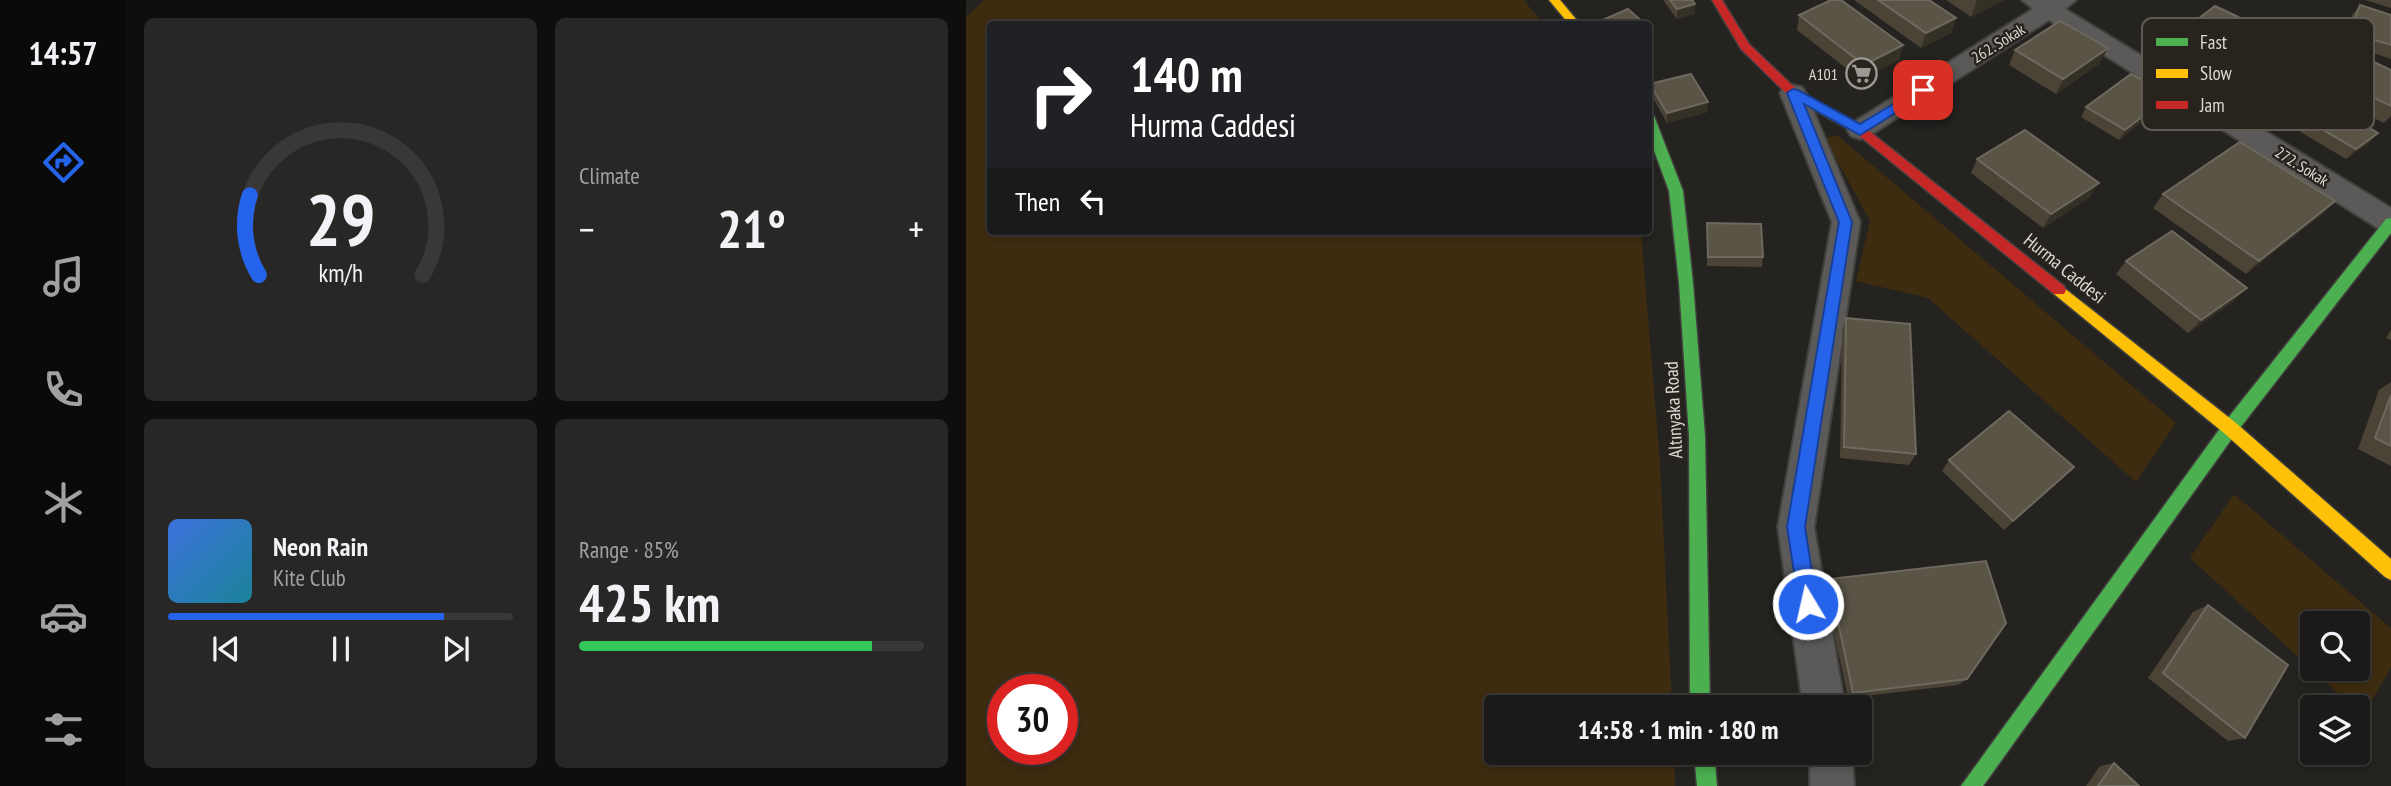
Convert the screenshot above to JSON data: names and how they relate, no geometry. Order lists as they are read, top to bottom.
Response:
{
  "streets": {
    "street": [
      "262. Sokak",
      "272. Sokak",
      "Hurma Caddesi",
      "Altınyaka Road"
    ]
  },
  "crossings": [
    ["262. Sokak", "272. Sokak"],
    ["262. Sokak", "Hurma Caddesi"]
  ],
  "places": {
    "supermarket": ["A101"]
  },
  "legend": ["Fast", "Slow", "Jam"],
  "page": {
    "tabs": "14:57",
    "tile": [
      "Climate",
      ["Range · 85%", "425 km"]
    ],
    "turn": ["140 m", "Hurma Caddesi"],
    "then": "Then",
    "heat": ["−", "21°", "+"],
    "song": ["Neon Rain", "Kite Club"],
    "limit": "30",
    "trip": "14:58 · 1 min · 180 m",
    "gauge": ["29", "km/h"]
  }
}
